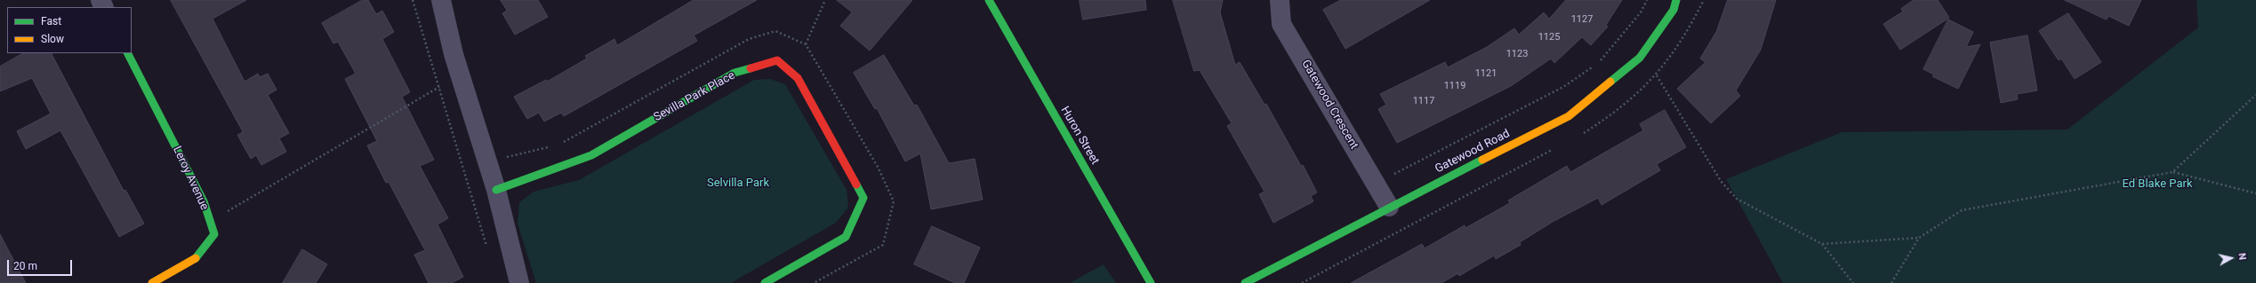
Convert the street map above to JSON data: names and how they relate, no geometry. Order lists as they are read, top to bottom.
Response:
{
  "streets": {
    "street": [
      "Sevilla Park Place",
      "Gatewood Crescent",
      "Huron Street",
      "Gatewood Road",
      "Leroy Avenue"
    ]
  },
  "crossings": [
    ["Gatewood Crescent", "Gatewood Road"]
  ],
  "parks": ["Selvilla Park", "Ed Blake Park"],
  "house_numbers": [
    "1127",
    "1125",
    "1123",
    "1121",
    "1119",
    "1117"
  ],
  "legend": ["Fast", "Slow"],
  "scale_bar": "20 m",
  "north": "right"
}
